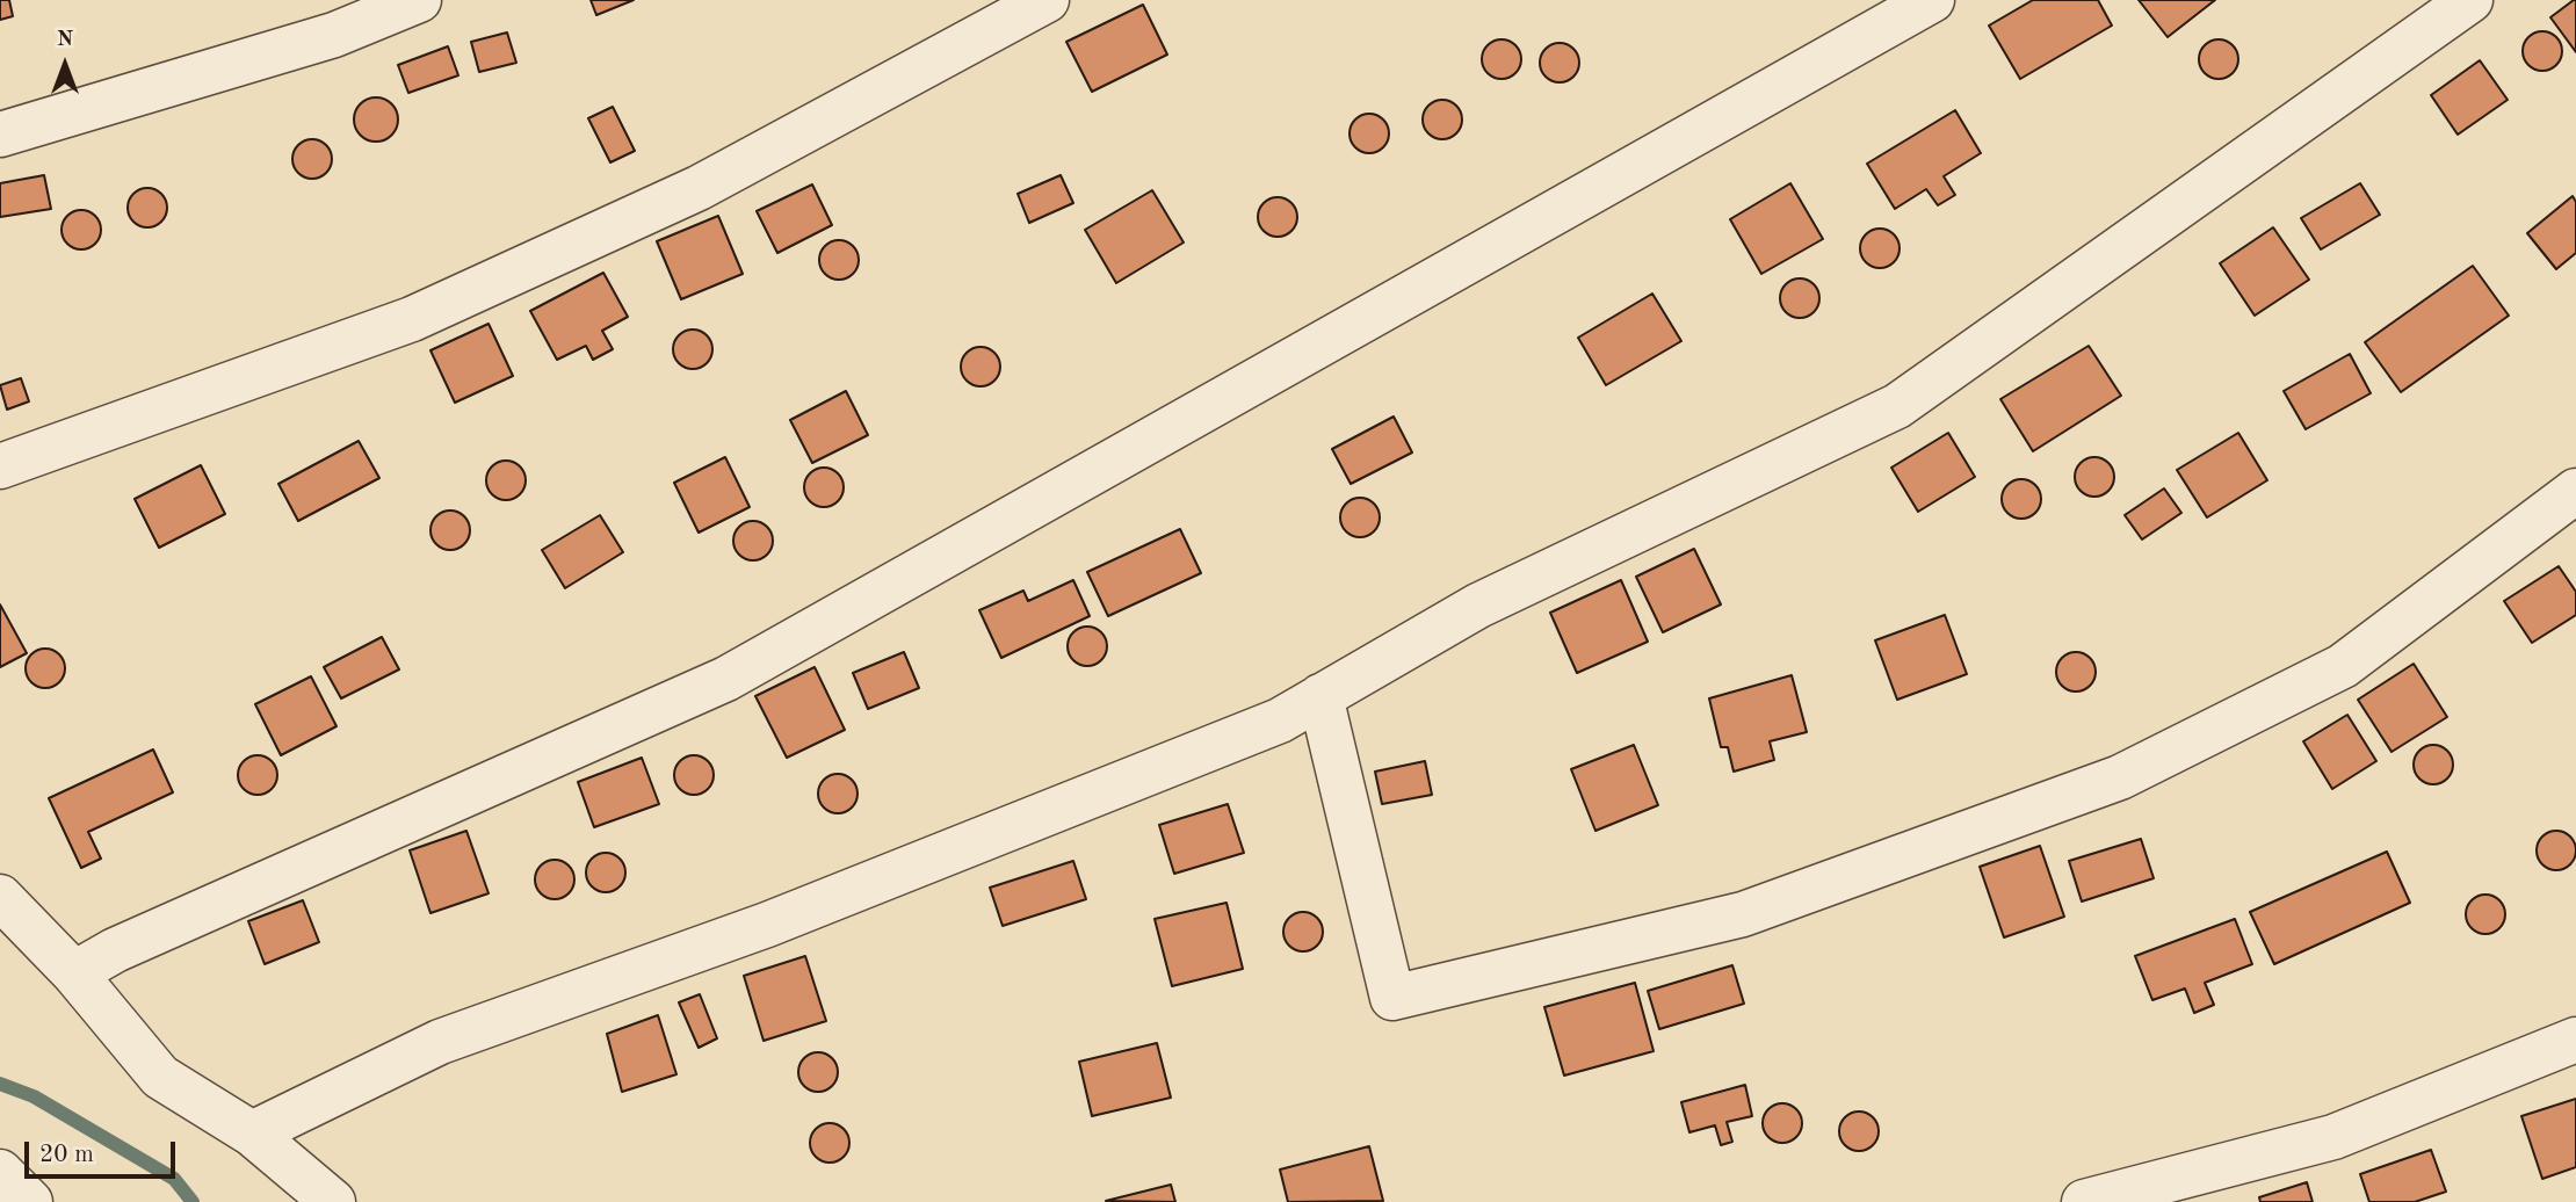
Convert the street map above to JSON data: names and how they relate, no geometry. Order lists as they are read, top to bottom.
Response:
{
  "scale_bar": "20 m",
  "north": "top"
}
